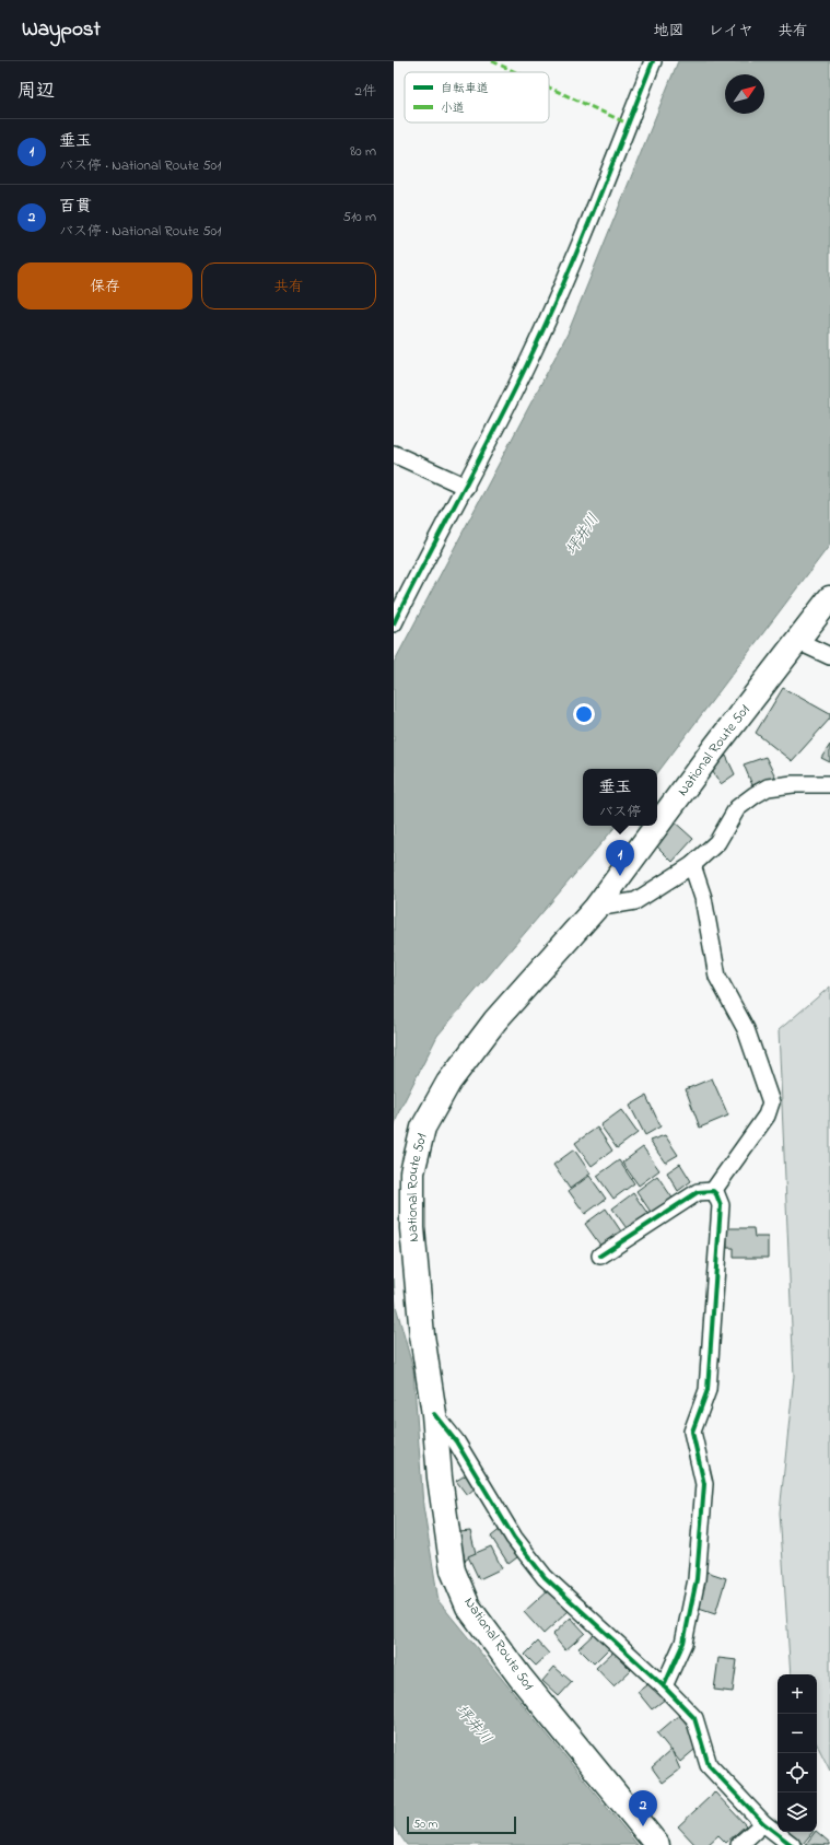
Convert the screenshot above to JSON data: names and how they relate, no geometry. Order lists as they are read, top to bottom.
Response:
{
  "streets": {
    "highway": ["National Route 501"]
  },
  "water": ["坪井川"],
  "legend": ["自転車道", "小道"],
  "scale_bar": "50 m",
  "north": "top right",
  "page": {
    "header": "Waypost",
    "nav": ["地図", "レイヤ", "共有"],
    "heading": ["周辺", "2件"],
    "list": [
      {
        "mark": "1",
        "name": "垂玉",
        "note": "バス停 · National Route 501",
        "value": "80 m"
      },
      {
        "mark": "2",
        "name": "百貫",
        "note": "バス停 · National Route 501",
        "value": "510 m"
      }
    ],
    "buttons": ["保存", "共有"],
    "popup": ["垂玉", "バス停"],
    "pins": ["1", "2"],
    "map_buttons": ["+", "−"],
    "scale": "50 m"
  }
}
